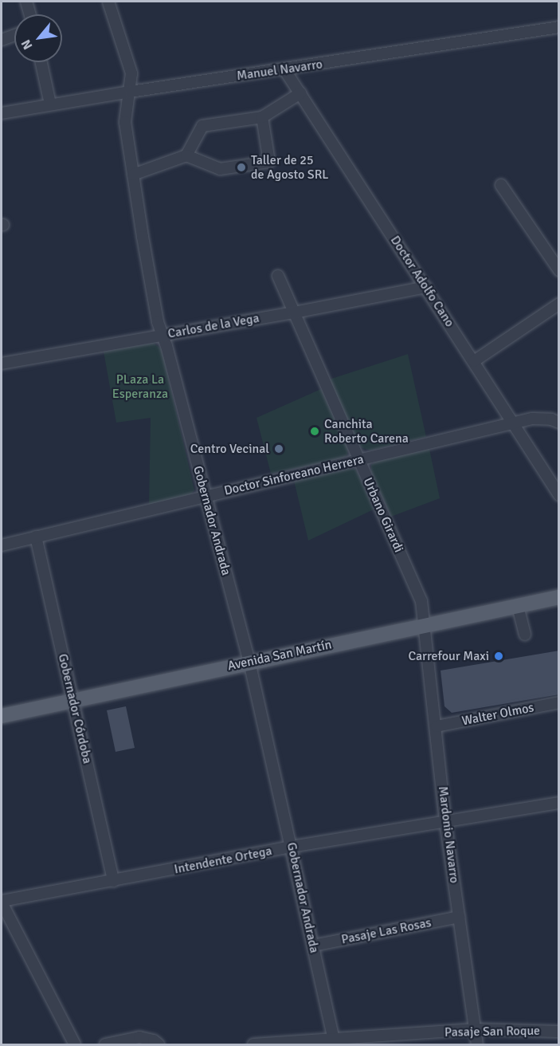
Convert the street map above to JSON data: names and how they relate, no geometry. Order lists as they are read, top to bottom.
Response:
{
  "streets": {
    "main road": ["Avenida San Martín"],
    "street": [
      "Manuel Navarro",
      "Doctor Adolfo Cano",
      "Carlos de la Vega",
      "Doctor Sinforeano Herrera",
      "Urbano Girardi",
      "Gobernador Andrada",
      "Gobernador Córdoba",
      "Walter Olmos",
      "Mardonio Navarro",
      "Intendente Ortega",
      "Pasaje Las Rosas",
      "Pasaje San Roque"
    ]
  },
  "crossings": [
    ["Manuel Navarro", "Doctor Adolfo Cano"],
    ["Manuel Navarro", "Gobernador Andrada"],
    ["Doctor Adolfo Cano", "Carlos de la Vega"],
    ["Doctor Adolfo Cano", "Doctor Sinforeano Herrera"],
    ["Carlos de la Vega", "Urbano Girardi"],
    ["Carlos de la Vega", "Gobernador Andrada"],
    ["Doctor Sinforeano Herrera", "Urbano Girardi"],
    ["Doctor Sinforeano Herrera", "Gobernador Andrada"],
    ["Doctor Sinforeano Herrera", "Gobernador Córdoba"],
    ["Urbano Girardi", "Avenida San Martín"],
    ["Urbano Girardi", "Mardonio Navarro"],
    ["Gobernador Andrada", "Avenida San Martín"],
    ["Gobernador Andrada", "Intendente Ortega"],
    ["Gobernador Andrada", "Pasaje Las Rosas"],
    ["Gobernador Andrada", "Pasaje San Roque"],
    ["Avenida San Martín", "Gobernador Córdoba"],
    ["Avenida San Martín", "Mardonio Navarro"],
    ["Gobernador Córdoba", "Intendente Ortega"],
    ["Walter Olmos", "Mardonio Navarro"],
    ["Mardonio Navarro", "Intendente Ortega"],
    ["Mardonio Navarro", "Pasaje Las Rosas"],
    ["Mardonio Navarro", "Pasaje San Roque"]
  ],
  "parks": ["PLaza La Esperanza"],
  "places": [
    "Taller de 25 de Agosto SRL",
    "Canchita Roberto Carena",
    "Centro Vecinal",
    "Carrefour Maxi"
  ],
  "north": "bottom left"
}
